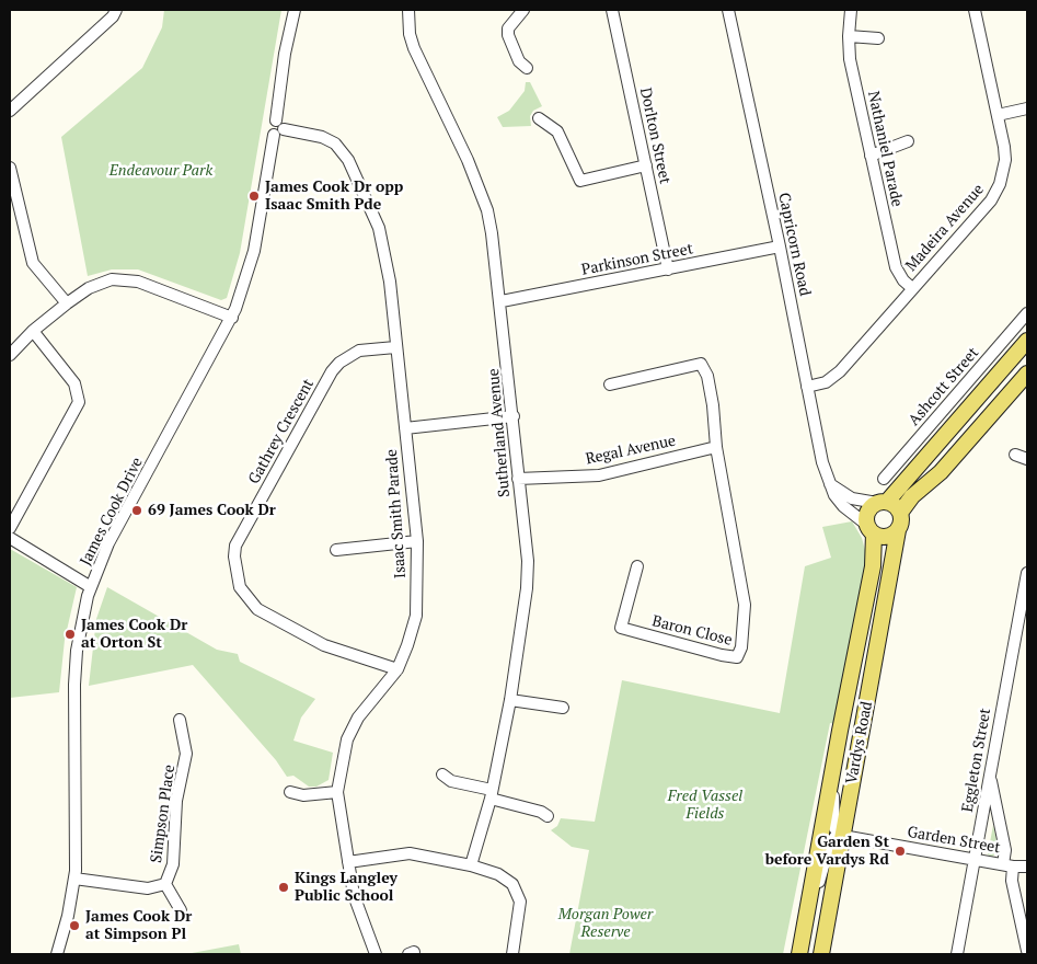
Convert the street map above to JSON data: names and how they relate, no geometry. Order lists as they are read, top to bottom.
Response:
{
  "streets": {
    "main road": ["Vardys Road"],
    "street": [
      "Dorlton Street",
      "Nathaniel Parade",
      "Madeira Avenue",
      "Capricorn Road",
      "Parkinson Street",
      "Ashcott Street",
      "Gathrey Crescent",
      "Sutherland Avenue",
      "Regal Avenue",
      "James Cook Drive",
      "Isaac Smith Parade",
      "Baron Close",
      "Eggleton Street",
      "Simpson Place",
      "Garden Street"
    ]
  },
  "crossings": [
    ["Dorlton Street", "Parkinson Street"],
    ["Nathaniel Parade", "Madeira Avenue"],
    ["Madeira Avenue", "Capricorn Road"],
    ["Capricorn Road", "Parkinson Street"],
    ["Capricorn Road", "Vardys Road"],
    ["Parkinson Street", "Sutherland Avenue"],
    ["Gathrey Crescent", "Isaac Smith Parade"],
    ["Sutherland Avenue", "Regal Avenue"],
    ["Regal Avenue", "Baron Close"],
    ["James Cook Drive", "Isaac Smith Parade"],
    ["James Cook Drive", "Simpson Place"],
    ["Vardys Road", "Garden Street"],
    ["Eggleton Street", "Garden Street"]
  ],
  "parks": ["Endeavour Park", "Fred Vassel Fields", "Morgan Power Reserve"],
  "places": [
    "James Cook Dr opp Isaac Smith Pde",
    "69 James Cook Dr",
    "James Cook Dr at Orton St",
    "Garden St before Vardys Rd",
    "Kings Langley Public School",
    "James Cook Dr at Simpson Pl"
  ]
}
